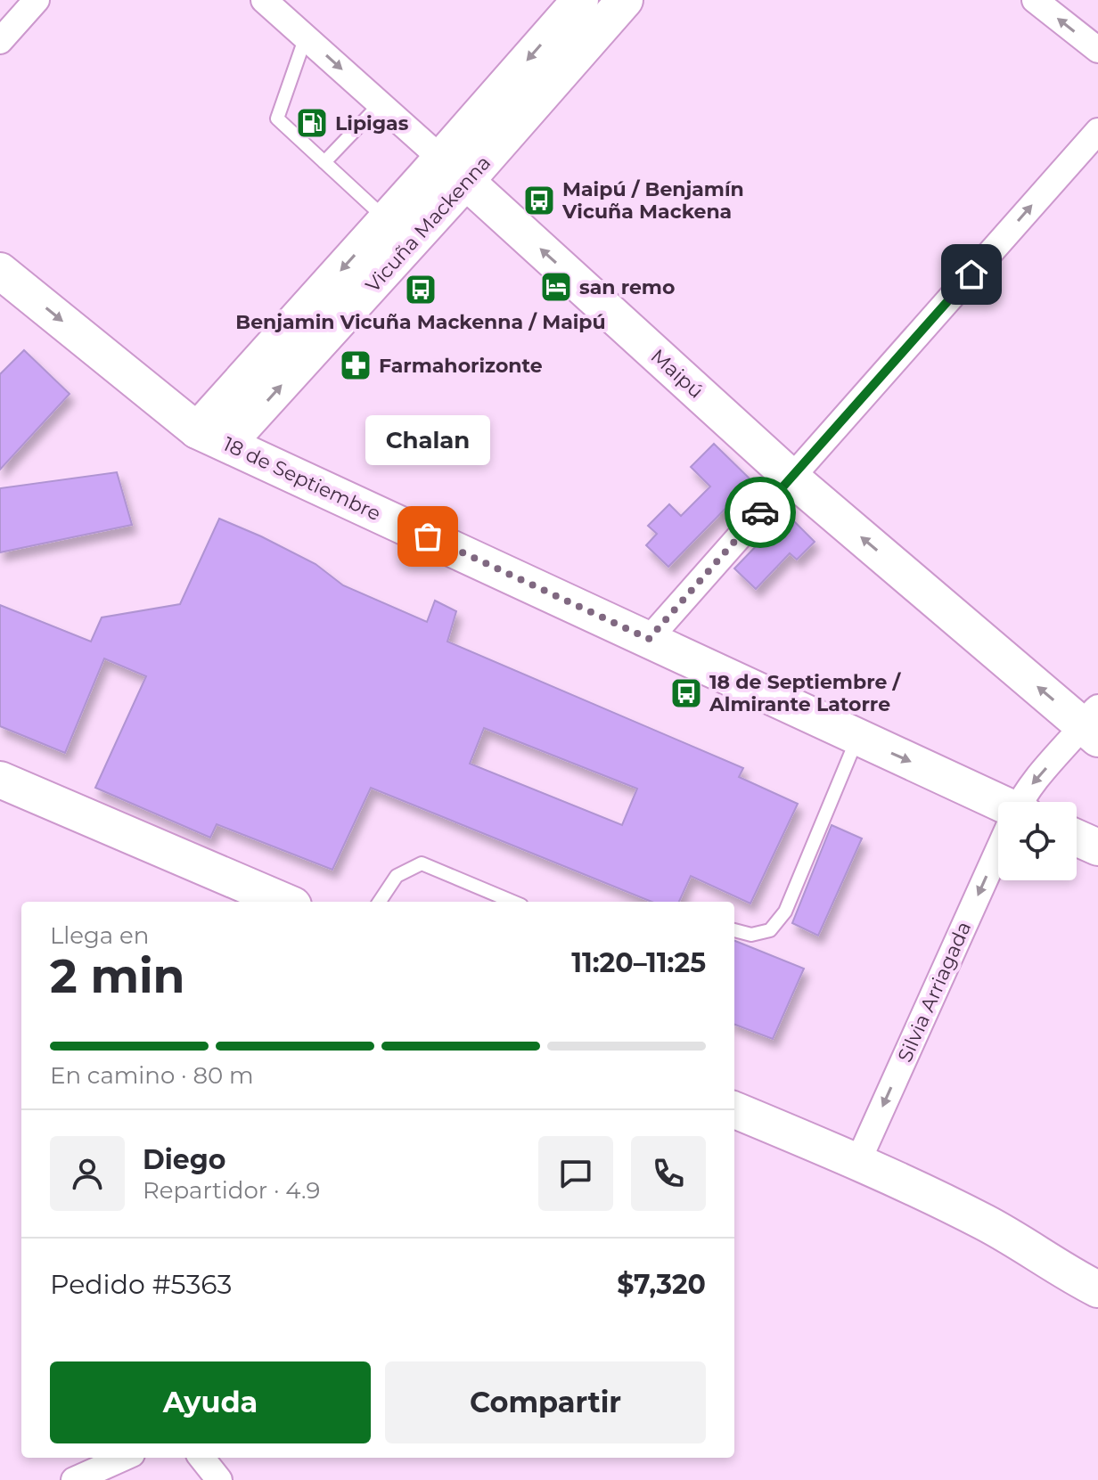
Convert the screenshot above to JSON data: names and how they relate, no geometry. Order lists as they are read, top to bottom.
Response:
{
  "streets": {
    "main road": ["Vicuña Mackenna", "Maipú", "18 de Septiembre"],
    "street": ["Silvia Arriagada"]
  },
  "crossings": [
    ["Vicuña Mackenna", "Maipú"],
    ["Vicuña Mackenna", "18 de Septiembre"],
    ["Maipú", "Silvia Arriagada"]
  ],
  "one_way": ["18 de Septiembre", "Silvia Arriagada"],
  "places": {
    "fuel station": ["Lipigas"],
    "bus stop": ["Maipú / Benjamín Vicuña Mackena", "Benjamin Vicuña Mackenna / Maipú", "18 de Septiembre / Almirante Latorre"],
    "hotel": ["san remo"],
    "pharmacy": ["Farmahorizonte"],
    "other": ["Chalan"]
  },
  "page": {
    "bubble": "Chalan",
    "heading": ["2 min", "Llega en", "11:20–11:25"],
    "panel": [
      "Diego",
      "Repartidor · 4.9",
      "Pedido #5363",
      "$7,320"
    ],
    "bar": "En camino · 80 m",
    "buttons": ["Ayuda", "Compartir"]
  }
}
